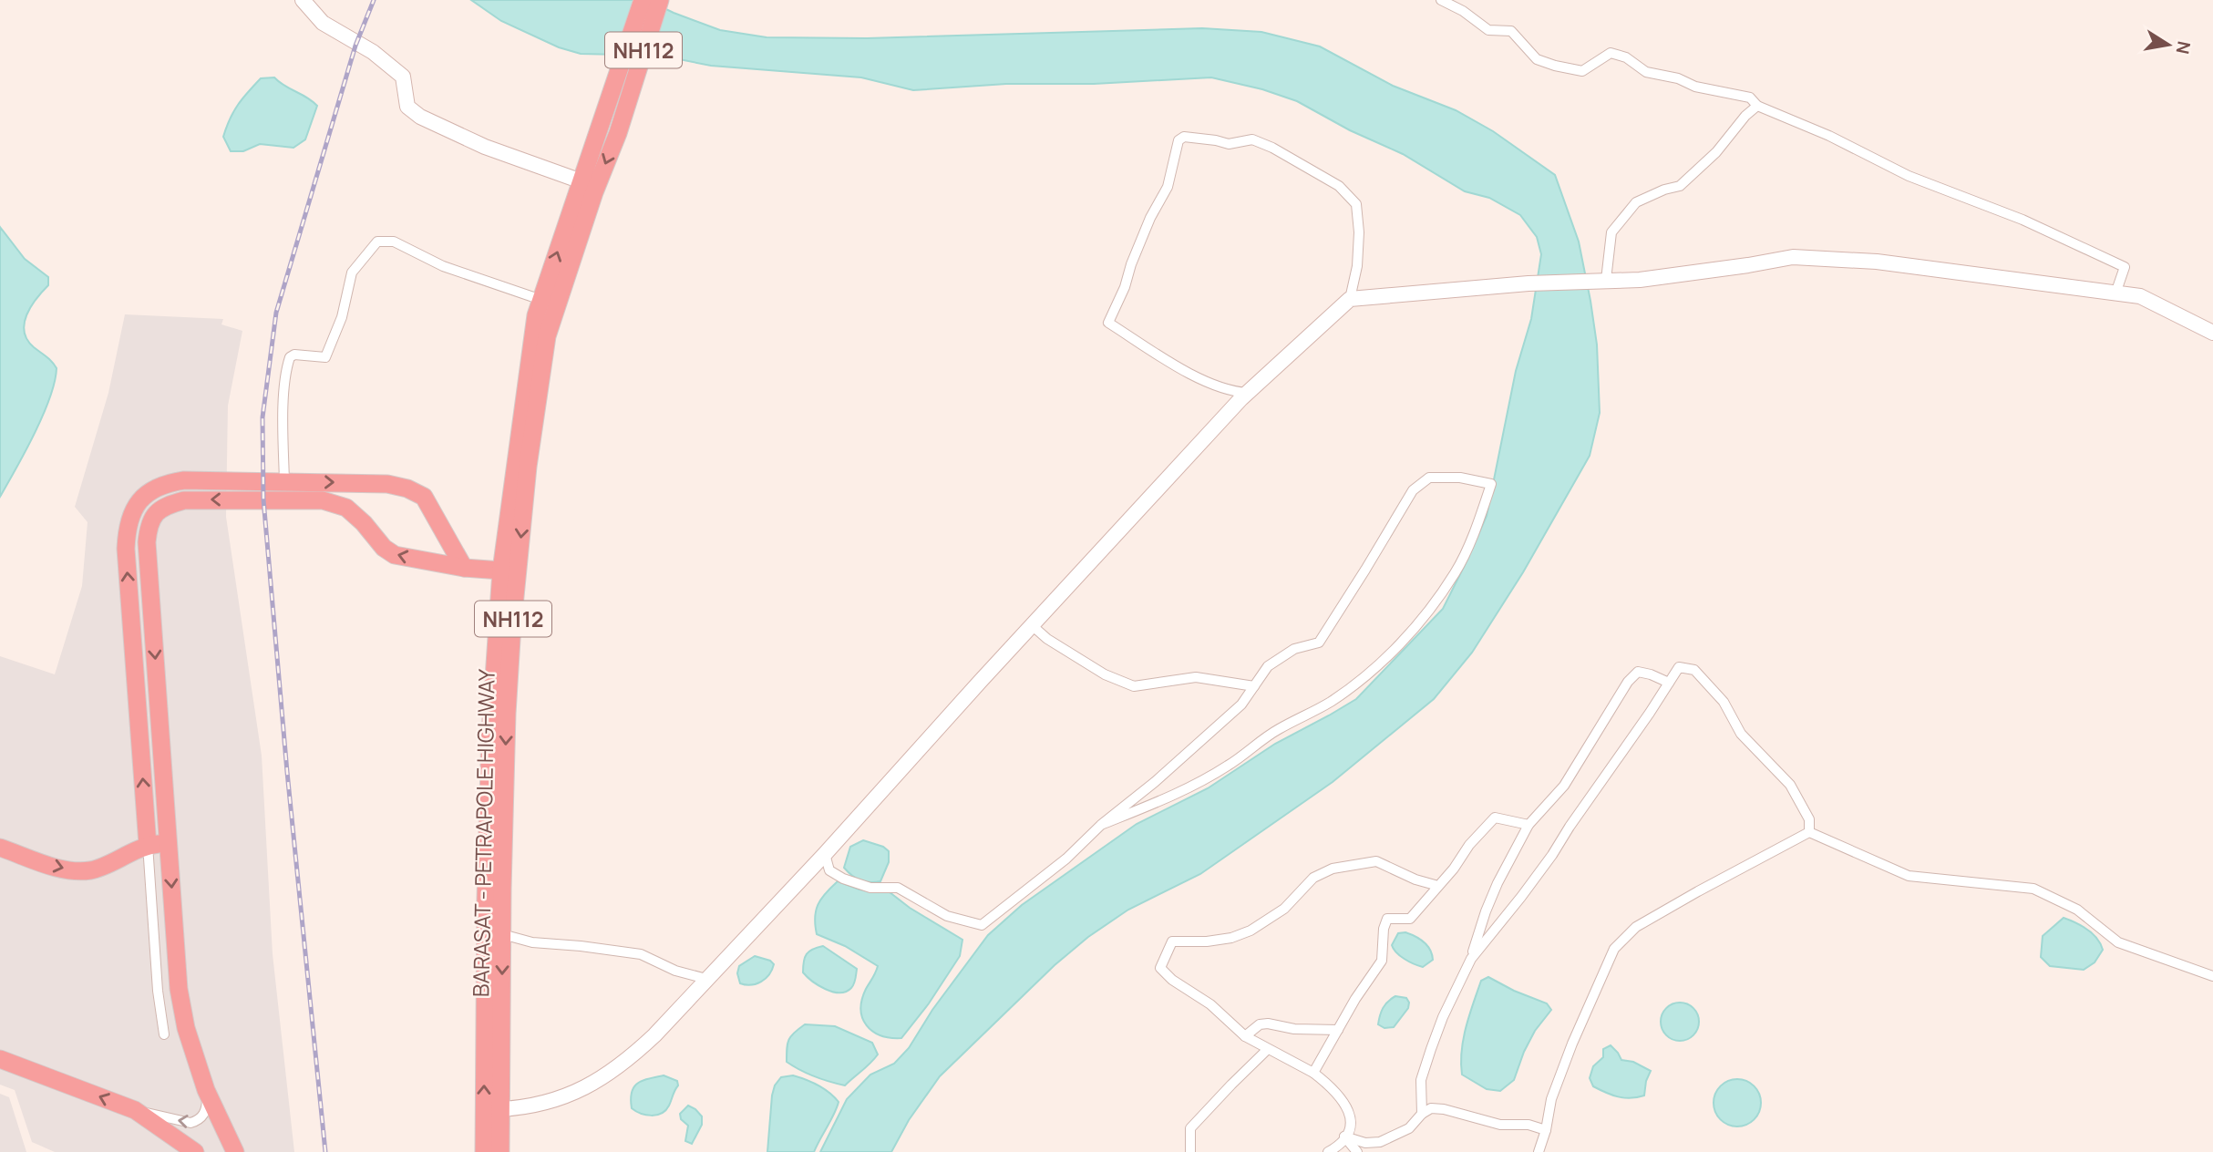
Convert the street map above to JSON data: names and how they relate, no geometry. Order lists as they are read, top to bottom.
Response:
{
  "streets": {
    "highway": ["NH112", "BARASAT - PETRAPOLE HIGHWAY"]
  },
  "north": "right"
}
